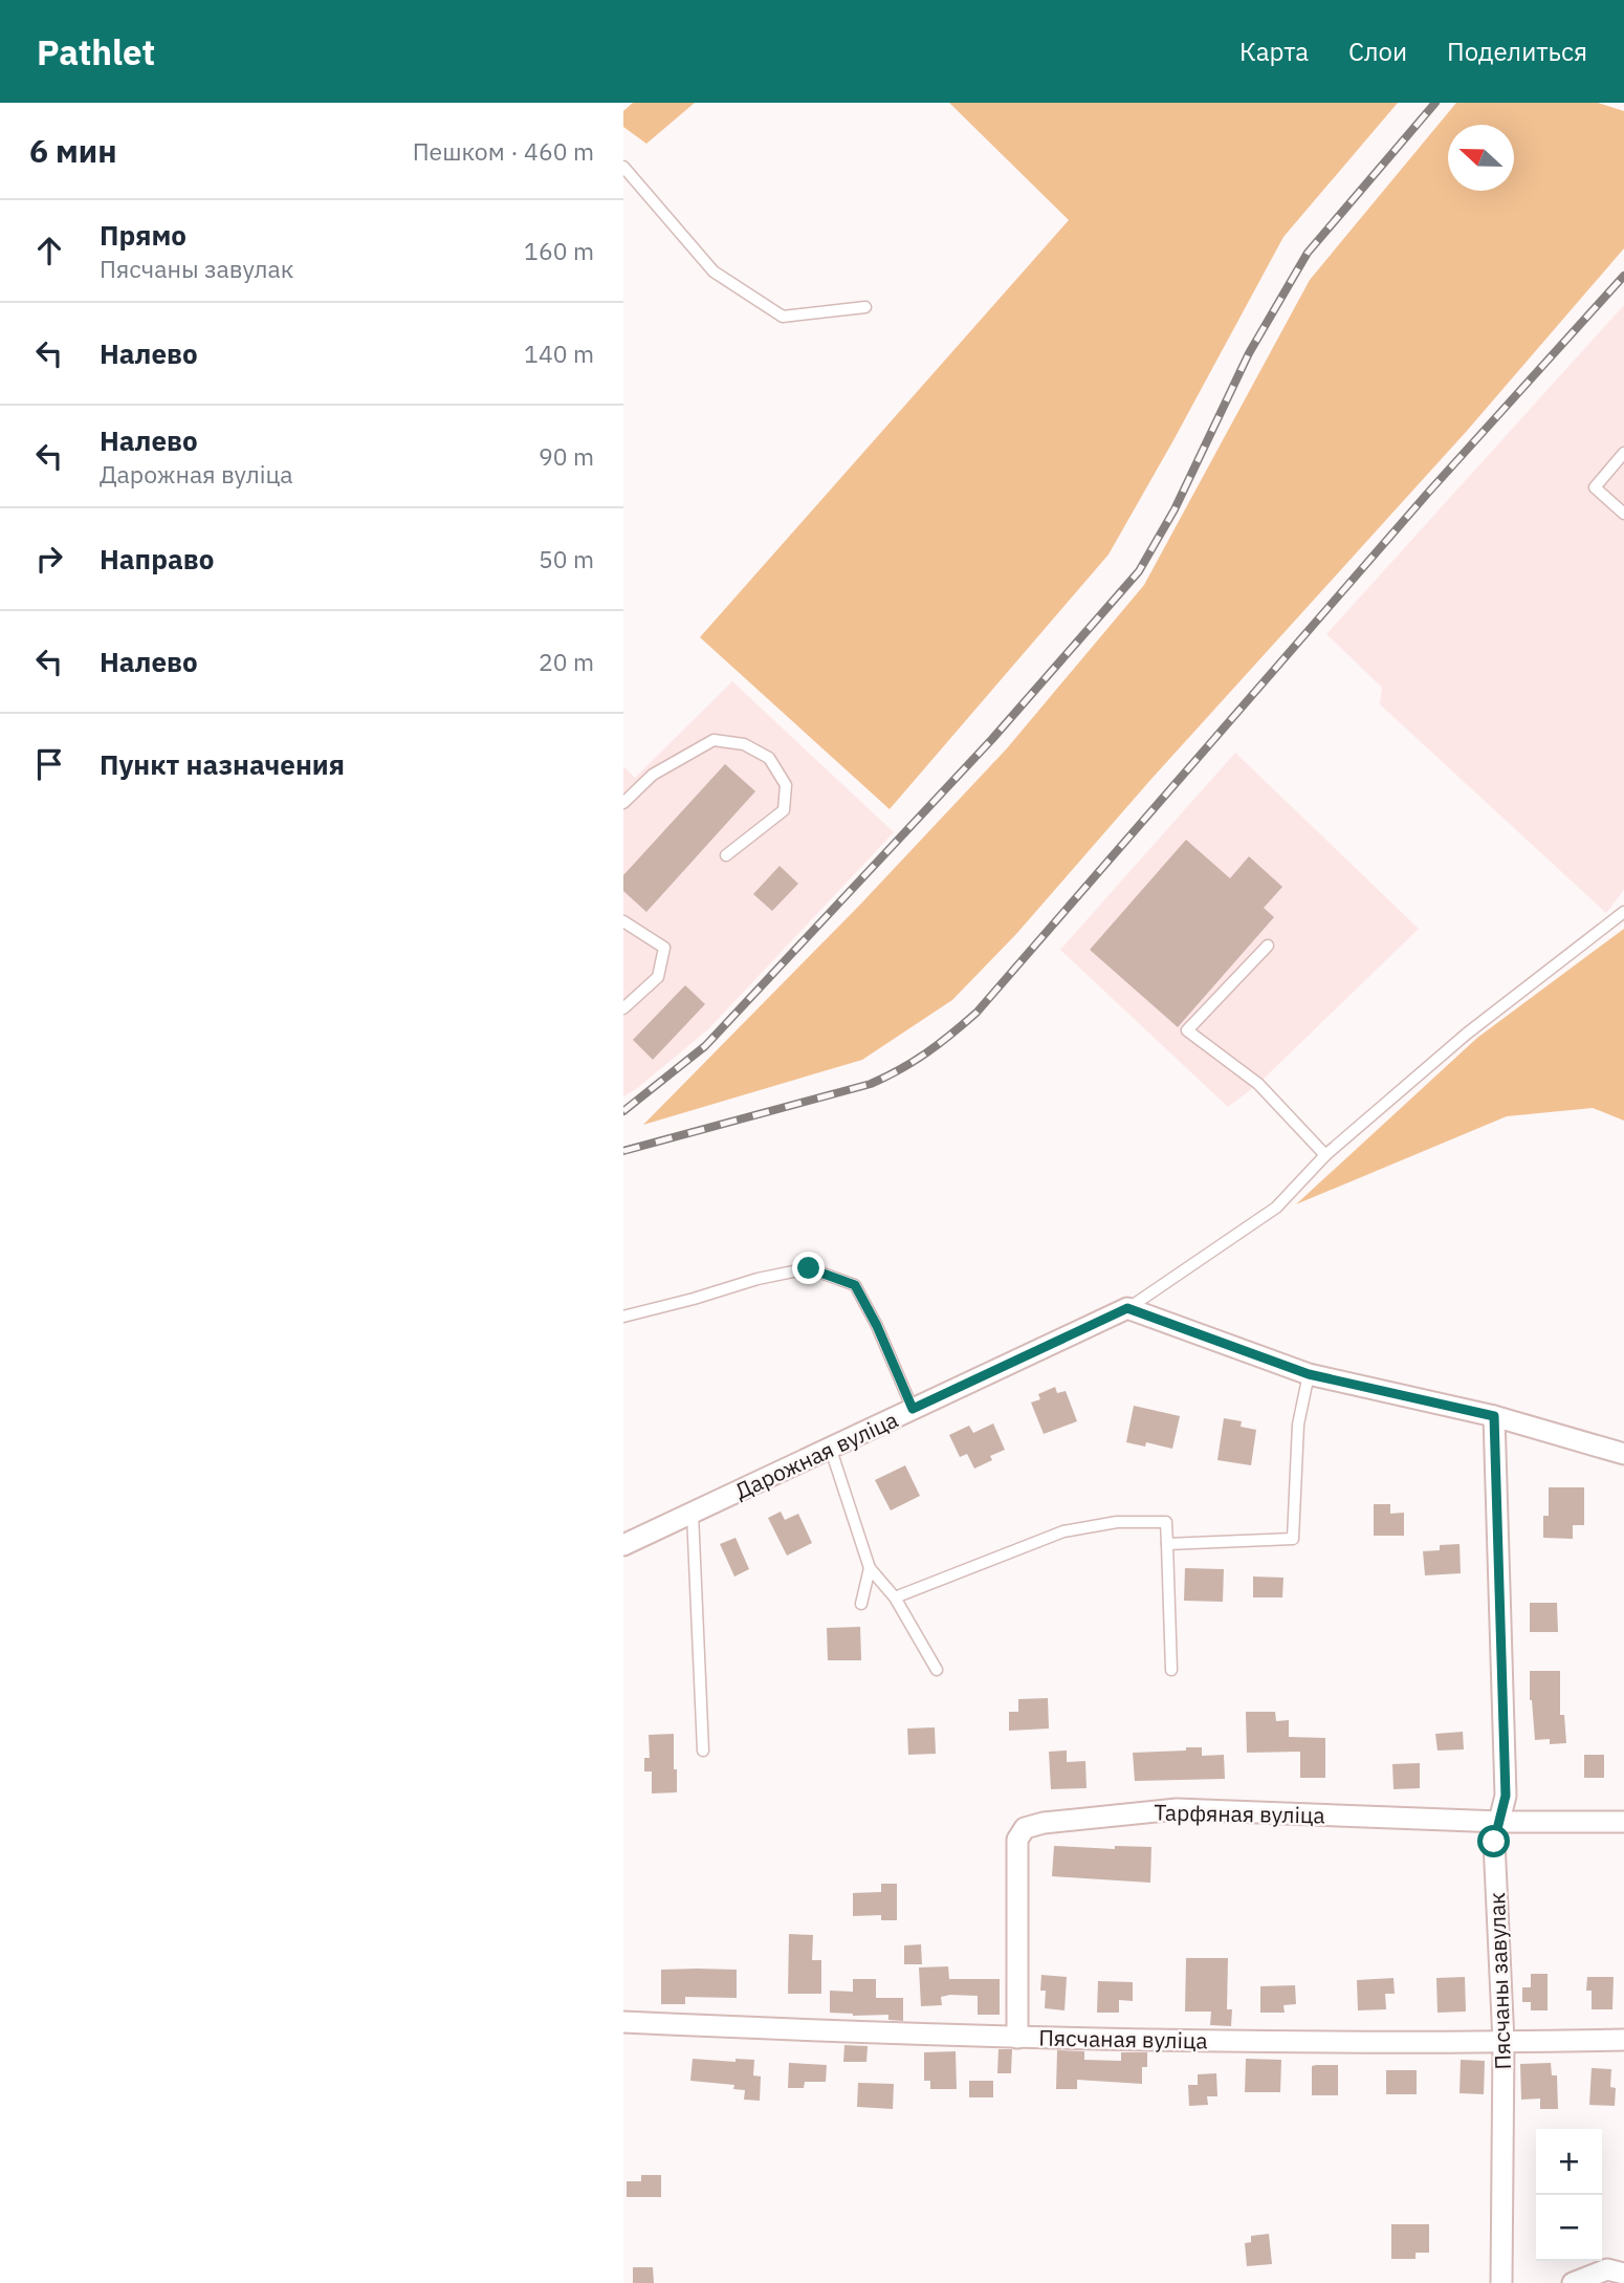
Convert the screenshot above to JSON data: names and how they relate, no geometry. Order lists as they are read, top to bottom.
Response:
{
  "streets": {
    "street": [
      "Дарожная вуліца",
      "Тарфяная вуліца",
      "Пясчаны завулак",
      "Пясчаная вуліца"
    ]
  },
  "crossings": [
    ["Тарфяная вуліца", "Пясчаны завулак"],
    ["Тарфяная вуліца", "Пясчаная вуліца"],
    ["Пясчаны завулак", "Пясчаная вуліца"]
  ],
  "north": "left",
  "page": {
    "header": "Pathlet",
    "nav": ["Карта", "Слои", "Поделиться"],
    "heading": ["6 мин", "Пешком · 460 m"],
    "list": [
      ["Прямо", "Пясчаны завулак", "160 m"],
      ["Налево", "140 m"],
      ["Налево", "Дарожная вуліца", "90 m"],
      ["Направо", "50 m"],
      ["Налево", "20 m"],
      "Пункт назначения"
    ],
    "map_buttons": ["+", "−"]
  }
}
